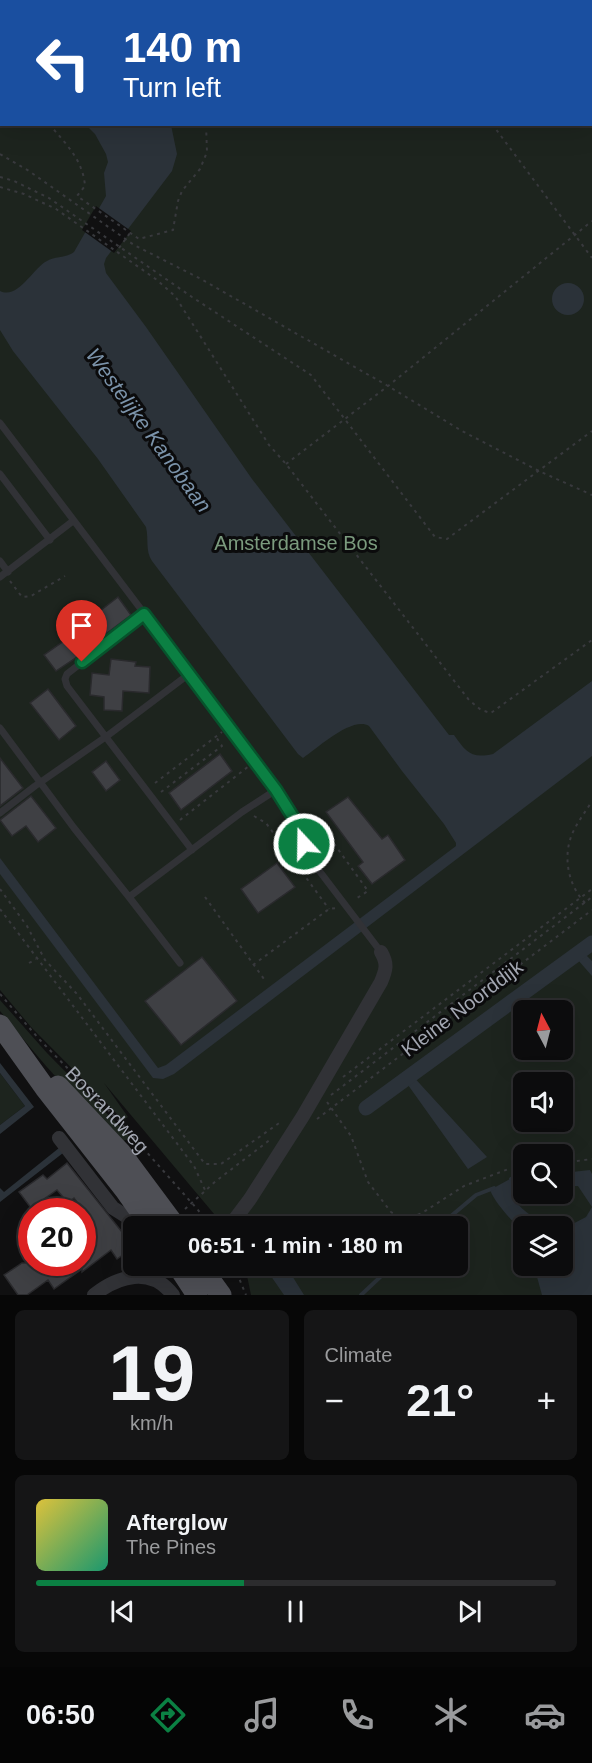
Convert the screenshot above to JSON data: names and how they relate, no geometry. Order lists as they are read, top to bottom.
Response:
{
  "streets": {
    "main road": ["Bosrandweg"],
    "path": ["Kleine Noorddijk"]
  },
  "water": ["Westelijke Kanobaan"],
  "parks": ["Amsterdamse Bos"],
  "north": "top",
  "page": {
    "turn": ["140 m", "Turn left"],
    "limit": "20",
    "trip": "06:51 · 1 min · 180 m",
    "tile": [
      ["19", "km/h"],
      "Climate"
    ],
    "heat": ["−", "21°", "+"],
    "song": ["Afterglow", "The Pines"],
    "tabs": "06:50"
  }
}
